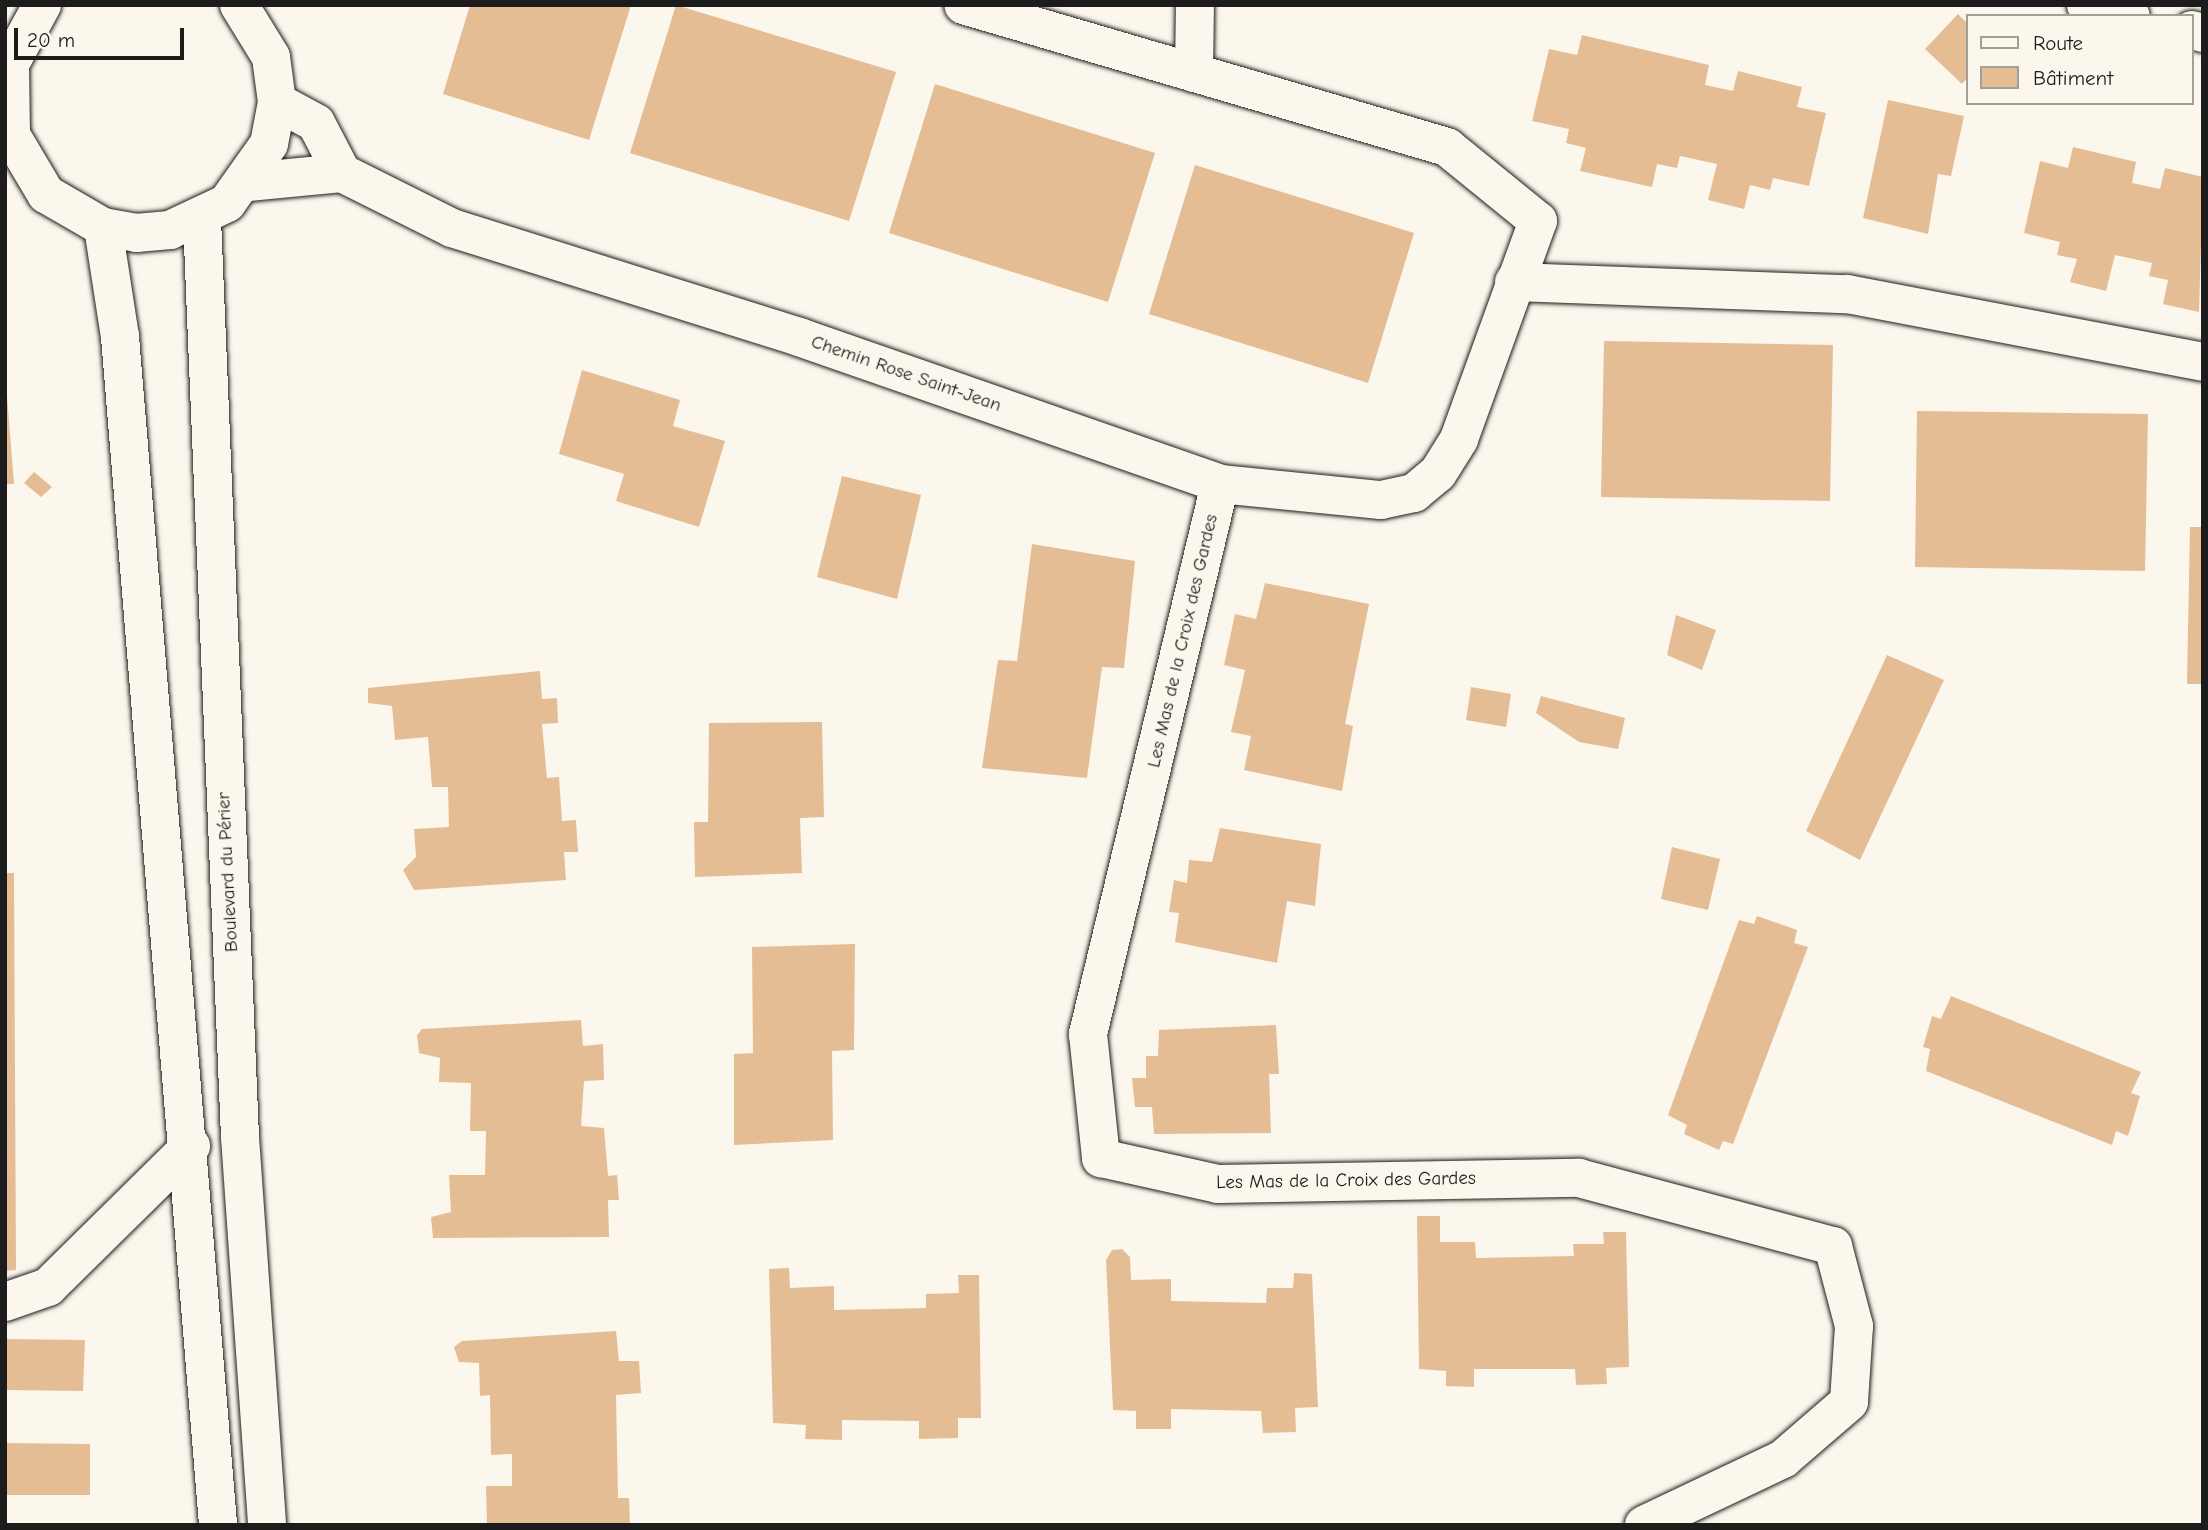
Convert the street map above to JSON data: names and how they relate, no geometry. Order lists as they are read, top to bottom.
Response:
{
  "streets": {
    "street": ["Chemin Rose Saint-Jean", "Les Mas de la Croix des Gardes", "Boulevard du Périer"]
  },
  "crossings": [
    ["Chemin Rose Saint-Jean", "Les Mas de la Croix des Gardes"]
  ],
  "legend": ["Route", "Bâtiment"],
  "scale_bar": "20 m"
}
